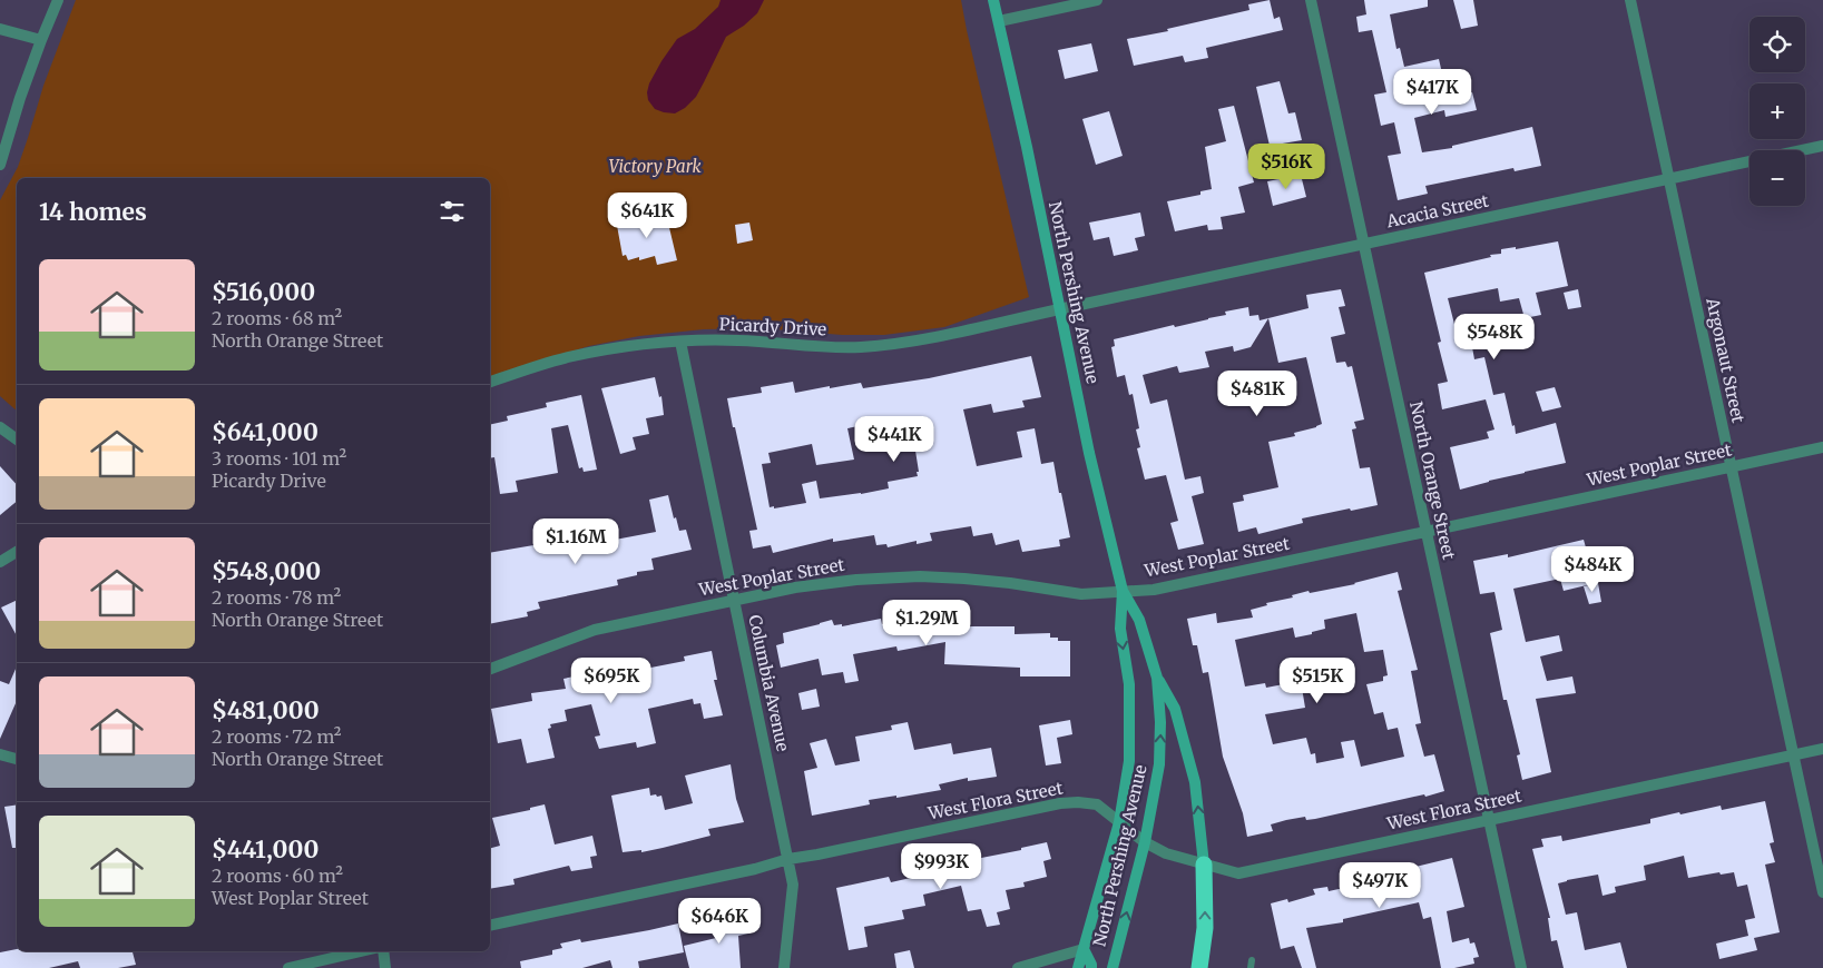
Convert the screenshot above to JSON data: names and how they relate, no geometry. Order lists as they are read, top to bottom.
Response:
{
  "streets": {
    "main road": ["North Pershing Avenue"],
    "street": [
      "Acacia Street",
      "Picardy Drive",
      "Argonaut Street",
      "West Poplar Street",
      "North Orange Street",
      "Columbia Avenue",
      "West Flora Street"
    ]
  },
  "crossings": [
    ["Acacia Street", "North Pershing Avenue"],
    ["Acacia Street", "Picardy Drive"],
    ["Acacia Street", "Argonaut Street"],
    ["Acacia Street", "North Orange Street"],
    ["North Pershing Avenue", "Picardy Drive"],
    ["North Pershing Avenue", "West Poplar Street"],
    ["North Pershing Avenue", "West Flora Street"],
    ["Picardy Drive", "Columbia Avenue"],
    ["Argonaut Street", "West Poplar Street"],
    ["Argonaut Street", "West Flora Street"],
    ["West Poplar Street", "North Orange Street"],
    ["West Poplar Street", "Columbia Avenue"],
    ["North Orange Street", "West Flora Street"],
    ["Columbia Avenue", "West Flora Street"]
  ],
  "parks": ["Victory Park"],
  "page": {
    "map_buttons": ["+", "−"],
    "price": [
      "$417K",
      "$516K",
      "$641K",
      "$548K",
      "$481K",
      "$441K",
      "$1.16M",
      "$484K",
      "$1.29M",
      "$695K",
      "$515K",
      "$993K",
      "$497K",
      "$646K"
    ],
    "heading": "14 homes",
    "list": [
      {
        "name": "$516,000",
        "note": "2 rooms · 68 m² · North Orange Street"
      },
      {
        "name": "$641,000",
        "note": "3 rooms · 101 m² · Picardy Drive"
      },
      {
        "name": "$548,000",
        "note": "2 rooms · 78 m² · North Orange Street"
      },
      {
        "name": "$481,000",
        "note": "2 rooms · 72 m² · North Orange Street"
      },
      {
        "name": "$441,000",
        "note": "2 rooms · 60 m² · West Poplar Street"
      }
    ]
  }
}
